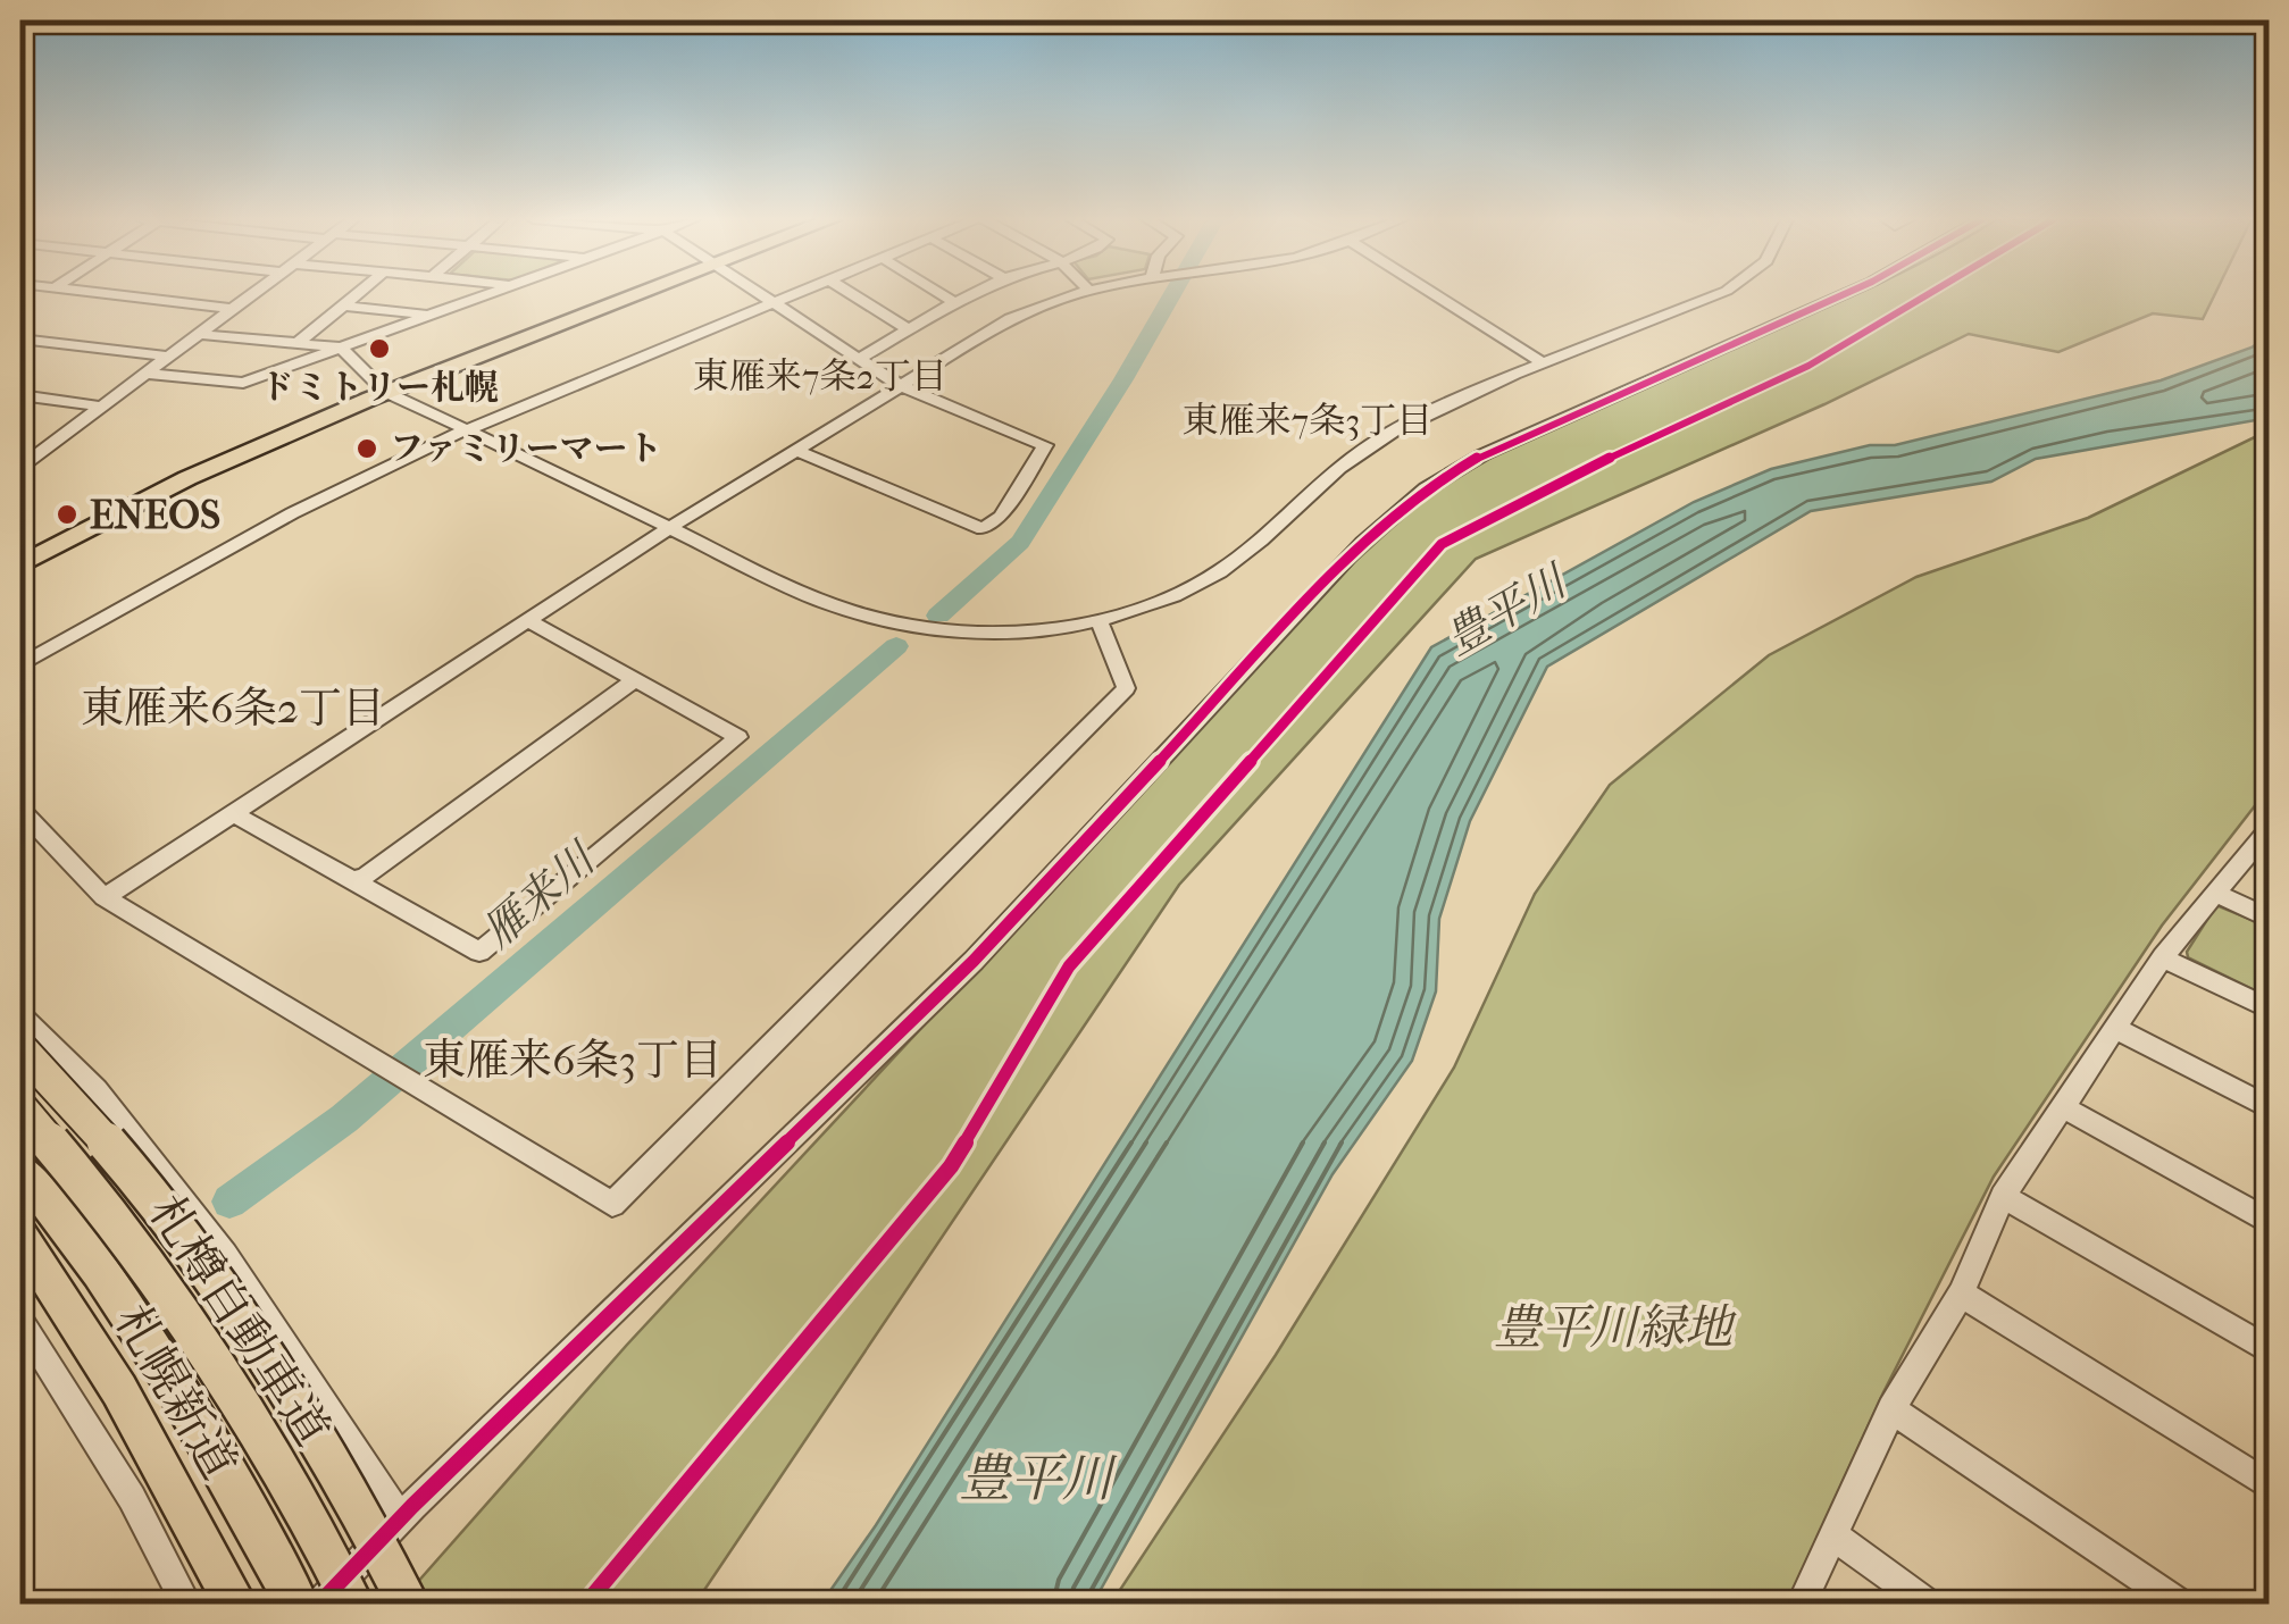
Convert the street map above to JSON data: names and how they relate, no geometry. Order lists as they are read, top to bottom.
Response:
{
  "streets": {
    "highway": ["札樽自動車道", "札幌新道"]
  },
  "districts": [
    "東雁来7条2丁目",
    "東雁来7条3丁目",
    "東雁来6条2丁目",
    "東雁来6条3丁目"
  ],
  "water": ["豊平川", "雁来川"],
  "parks": ["豊平川緑地"],
  "places": ["ドミトリー札幌", "ファミリーマート", "ENEOS"]
}
